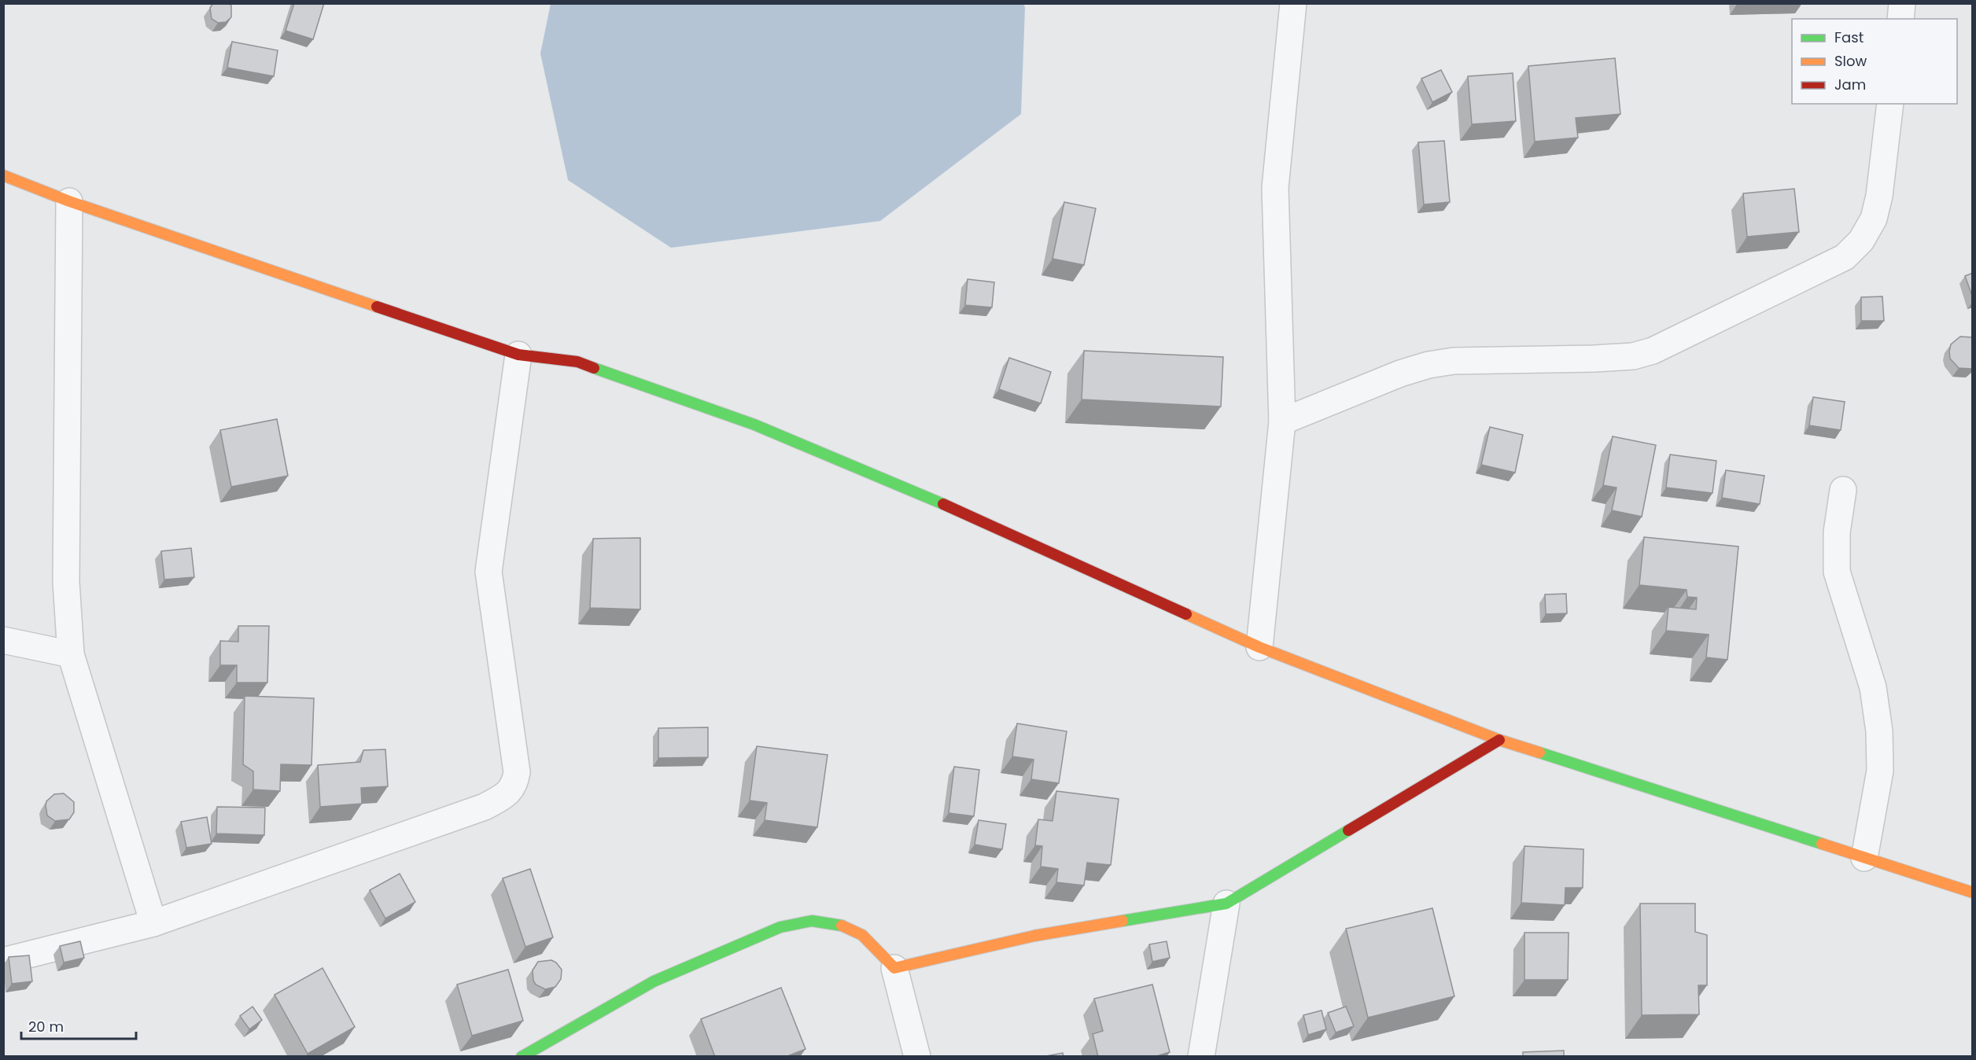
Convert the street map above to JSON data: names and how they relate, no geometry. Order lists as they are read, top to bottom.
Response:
{
  "legend": ["Fast", "Slow", "Jam"],
  "scale_bar": "20 m"
}
